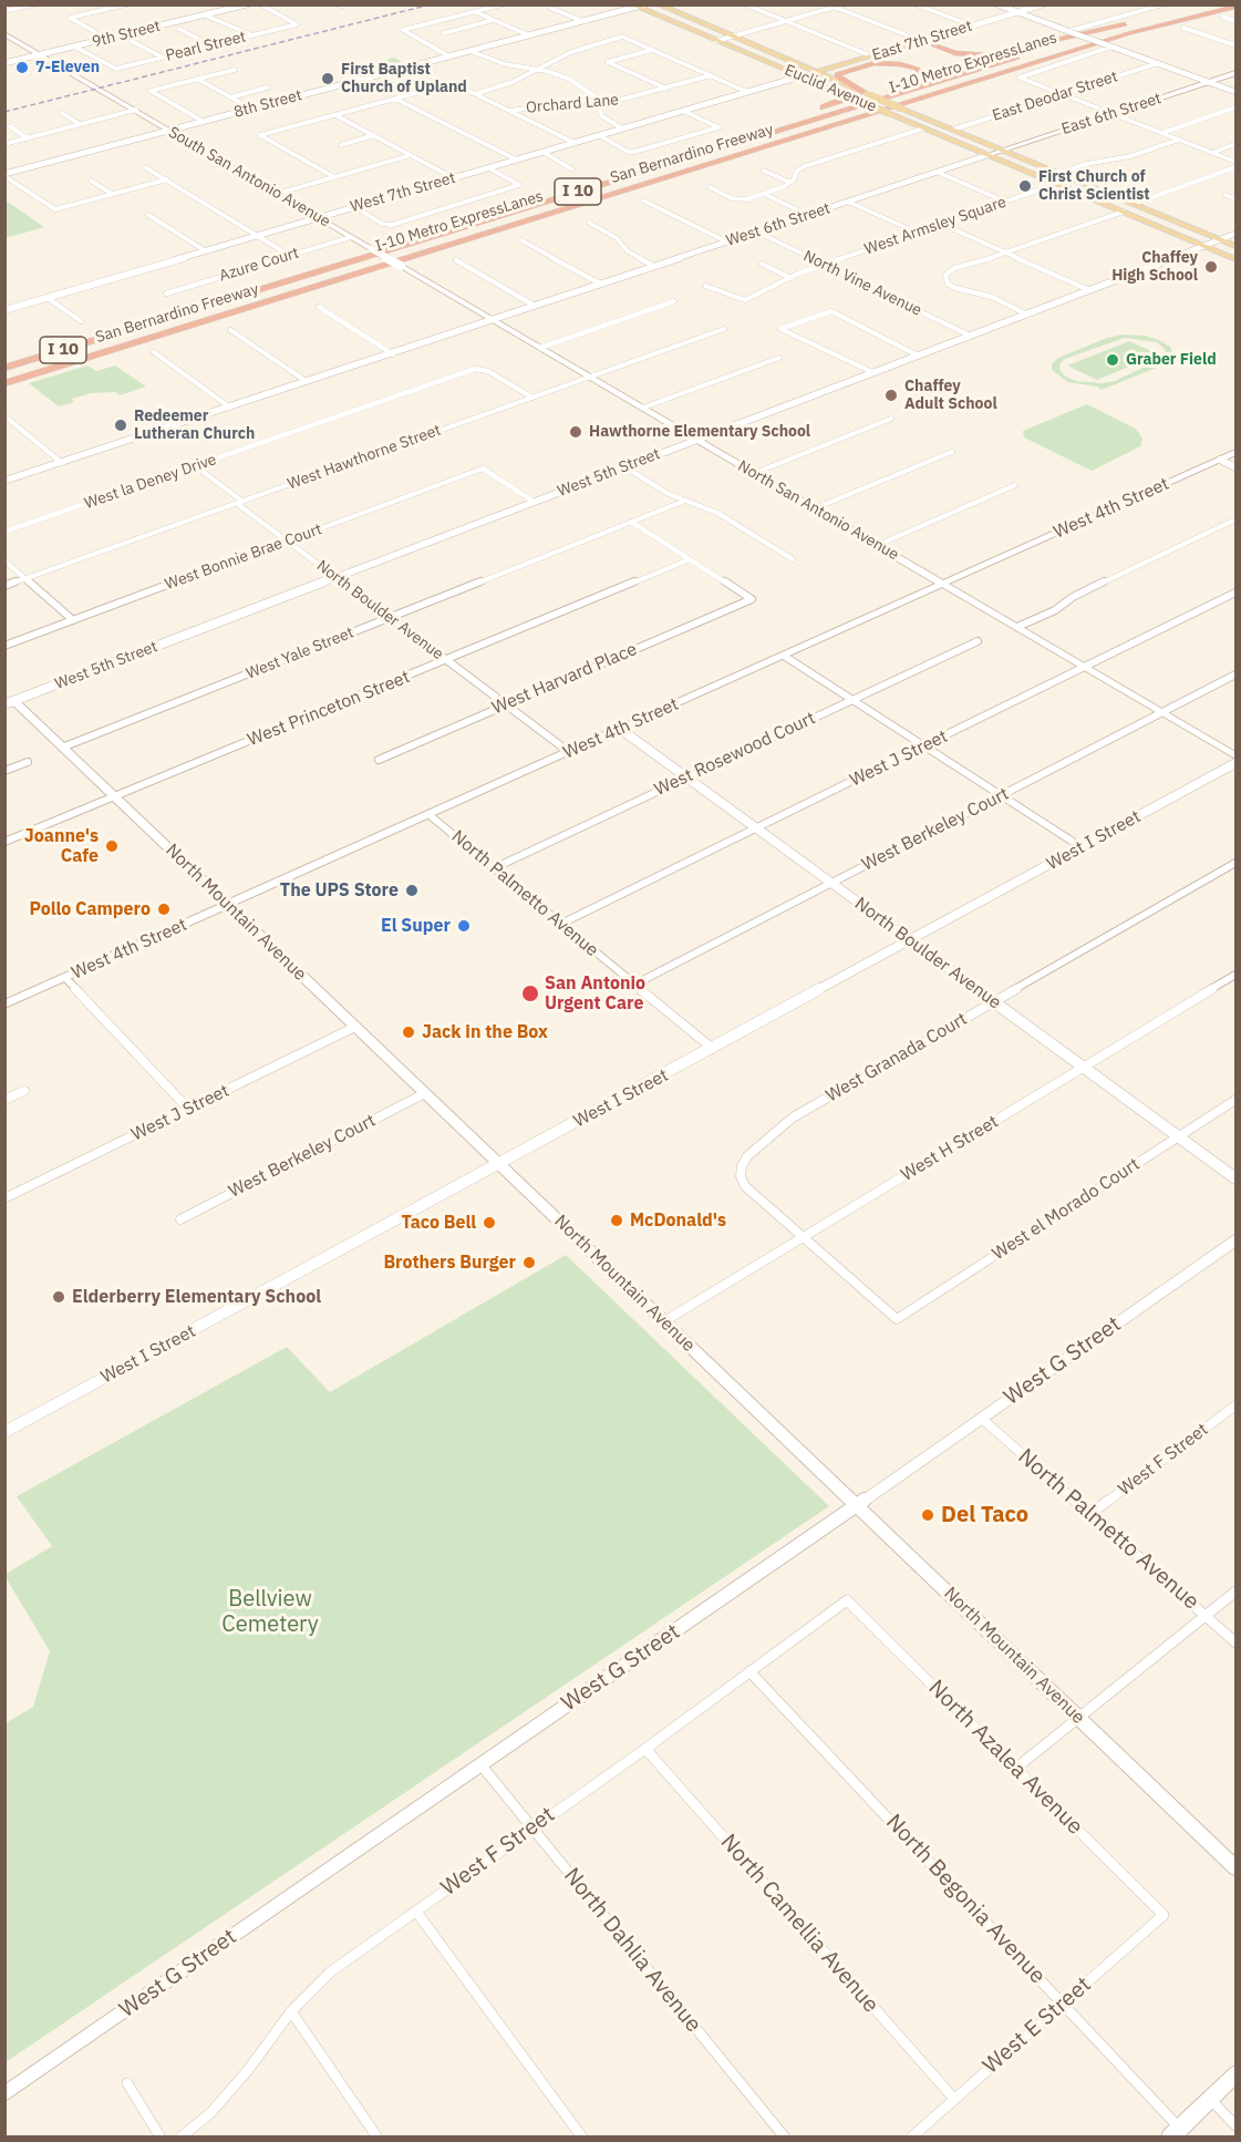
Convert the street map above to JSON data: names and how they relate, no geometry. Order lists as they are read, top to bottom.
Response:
{
  "streets": {
    "highway": ["I-10 Metro ExpressLanes", "San Bernardino Freeway", "I 10"],
    "main road": [
      "East 7th Street",
      "Euclid Avenue",
      "East 6th Street",
      "South San Antonio Avenue",
      "West 4th Street",
      "North San Antonio Avenue",
      "North Mountain Avenue"
    ],
    "street": [
      "9th Street",
      "Pearl Street",
      "East Deodar Street",
      "8th Street",
      "Orchard Lane",
      "West 7th Street",
      "West 6th Street",
      "West Armsley Square",
      "Azure Court",
      "North Vine Avenue",
      "West Hawthorne Street",
      "West 5th Street",
      "West la Deney Drive",
      "West Bonnie Brae Court",
      "North Boulder Avenue",
      "West Yale Street",
      "West Harvard Place",
      "West Princeton Street",
      "West Rosewood Court",
      "West J Street",
      "West Berkeley Court",
      "West I Street",
      "North Palmetto Avenue",
      "West Granada Court",
      "West H Street",
      "West el Morado Court",
      "West G Street",
      "West F Street",
      "North Azalea Avenue",
      "North Begonia Avenue",
      "North Camellia Avenue",
      "North Dahlia Avenue",
      "West E Street"
    ]
  },
  "crossings": [
    ["9th Street", "Pearl Street"],
    ["9th Street", "South San Antonio Avenue"],
    ["East 7th Street", "Euclid Avenue"],
    ["East 7th Street", "West 7th Street"],
    ["I-10 Metro ExpressLanes", "San Bernardino Freeway"],
    ["Euclid Avenue", "8th Street"],
    ["Euclid Avenue", "San Bernardino Freeway"],
    ["Euclid Avenue", "West 7th Street"],
    ["8th Street", "South San Antonio Avenue"],
    ["East 6th Street", "West 6th Street"],
    ["South San Antonio Avenue", "West 7th Street"],
    ["South San Antonio Avenue", "Azure Court"],
    ["South San Antonio Avenue", "North San Antonio Avenue"],
    ["West 6th Street", "North Vine Avenue"],
    ["West 6th Street", "North San Antonio Avenue"],
    ["West Armsley Square", "North Vine Avenue"],
    ["North Vine Avenue", "West 5th Street"],
    ["West Hawthorne Street", "West la Deney Drive"],
    ["West Hawthorne Street", "North San Antonio Avenue"],
    ["West Hawthorne Street", "North Boulder Avenue"],
    ["West 5th Street", "North San Antonio Avenue"],
    ["West 5th Street", "West Bonnie Brae Court"],
    ["West 5th Street", "North Boulder Avenue"],
    ["West 5th Street", "North Mountain Avenue"],
    ["West la Deney Drive", "North Boulder Avenue"],
    ["West 4th Street", "North San Antonio Avenue"],
    ["West 4th Street", "North Boulder Avenue"],
    ["West 4th Street", "North Palmetto Avenue"],
    ["West 4th Street", "North Mountain Avenue"],
    ["North San Antonio Avenue", "West J Street"],
    ["North San Antonio Avenue", "West Berkeley Court"],
    ["West Bonnie Brae Court", "North Boulder Avenue"],
    ["North Boulder Avenue", "West Yale Street"],
    ["North Boulder Avenue", "West Harvard Place"],
    ["North Boulder Avenue", "West Princeton Street"],
    ["North Boulder Avenue", "West Rosewood Court"],
    ["North Boulder Avenue", "West J Street"],
    ["North Boulder Avenue", "West Berkeley Court"],
    ["North Boulder Avenue", "West I Street"],
    ["North Boulder Avenue", "West Granada Court"],
    ["North Boulder Avenue", "West H Street"],
    ["North Boulder Avenue", "West el Morado Court"],
    ["West Yale Street", "North Mountain Avenue"],
    ["West Harvard Place", "West Princeton Street"],
    ["West Princeton Street", "North Mountain Avenue"],
    ["West Rosewood Court", "North Palmetto Avenue"],
    ["West J Street", "North Palmetto Avenue"],
    ["West J Street", "North Mountain Avenue"],
    ["West Berkeley Court", "North Palmetto Avenue"],
    ["West Berkeley Court", "North Mountain Avenue"],
    ["West I Street", "North Palmetto Avenue"],
    ["West I Street", "North Mountain Avenue"],
    ["North Palmetto Avenue", "West G Street"],
    ["North Palmetto Avenue", "West F Street"],
    ["North Mountain Avenue", "West H Street"],
    ["North Mountain Avenue", "West G Street"],
    ["West Granada Court", "West H Street"],
    ["West Granada Court", "West el Morado Court"],
    ["West H Street", "West el Morado Court"],
    ["West G Street", "North Dahlia Avenue"],
    ["West F Street", "North Azalea Avenue"],
    ["West F Street", "North Begonia Avenue"],
    ["West F Street", "North Camellia Avenue"],
    ["West F Street", "North Dahlia Avenue"],
    ["North Azalea Avenue", "West E Street"],
    ["North Begonia Avenue", "West E Street"],
    ["North Camellia Avenue", "West E Street"]
  ],
  "parks": ["Bellview Cemetery"],
  "places": [
    "7-Eleven",
    "First Baptist Church of Upland",
    "First Church of Christ Scientist",
    "Chaffey High School",
    "Graber Field",
    "Chaffey Adult School",
    "Redeemer Lutheran Church",
    "Hawthorne Elementary School",
    "Joanne's Cafe",
    "The UPS Store",
    "Pollo Campero",
    "El Super",
    "San Antonio Urgent Care",
    "Jack in the Box",
    "McDonald's",
    "Taco Bell",
    "Brothers Burger",
    "Elderberry Elementary School",
    "Del Taco"
  ]
}
